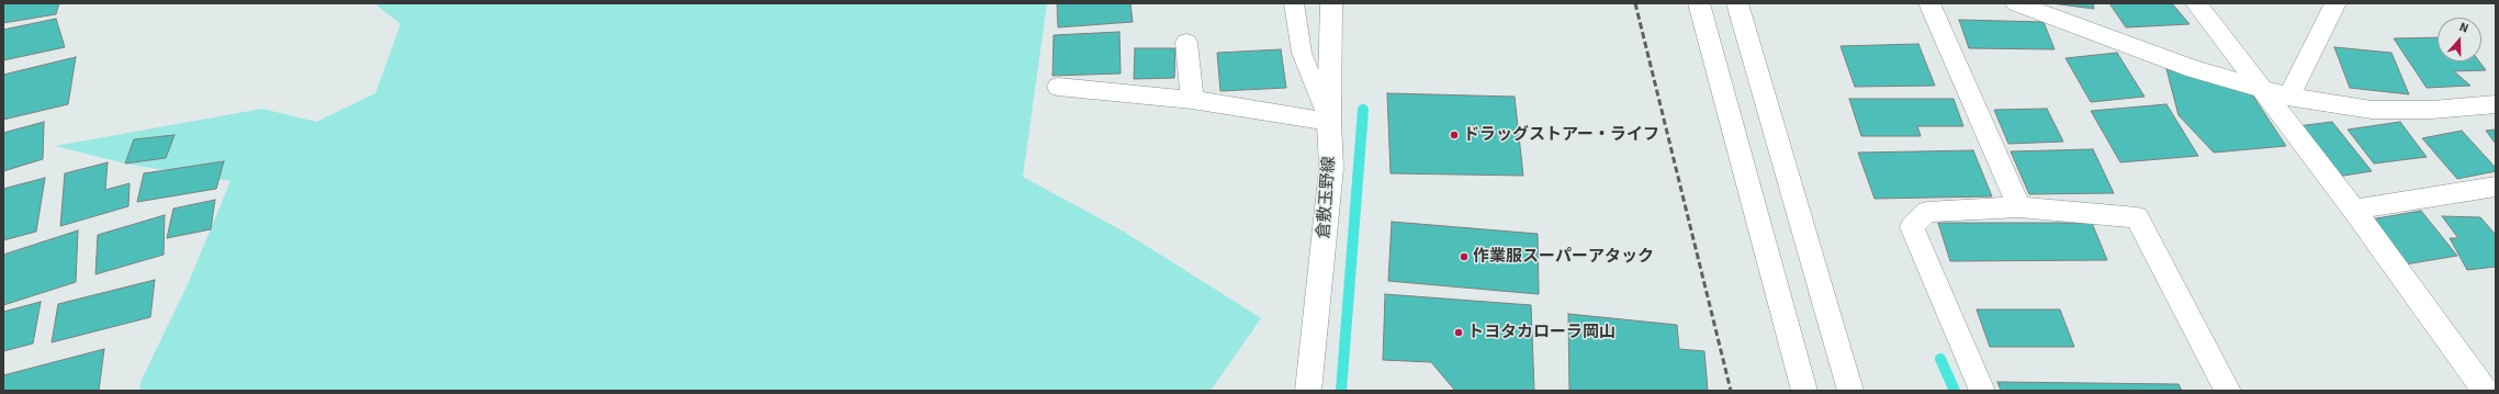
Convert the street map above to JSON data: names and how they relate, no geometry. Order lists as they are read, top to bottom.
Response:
{
  "streets": {
    "street": ["倉敷玉野線"]
  },
  "places": ["ドラッグストアー・ライフ", "作業服スーパーアタック", "トヨタカローラ岡山"],
  "north": "top"
}
